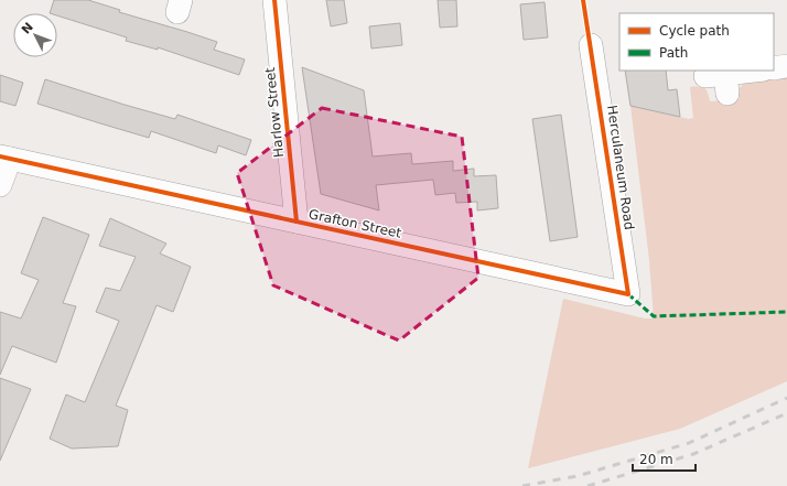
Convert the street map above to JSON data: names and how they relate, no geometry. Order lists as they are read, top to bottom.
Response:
{
  "streets": {
    "street": ["Harlow Street", "Herculaneum Road", "Grafton Street"]
  },
  "crossings": [
    ["Harlow Street", "Grafton Street"],
    ["Herculaneum Road", "Grafton Street"]
  ],
  "legend": ["Cycle path", "Path"],
  "scale_bar": "20 m",
  "north": "top left"
}
